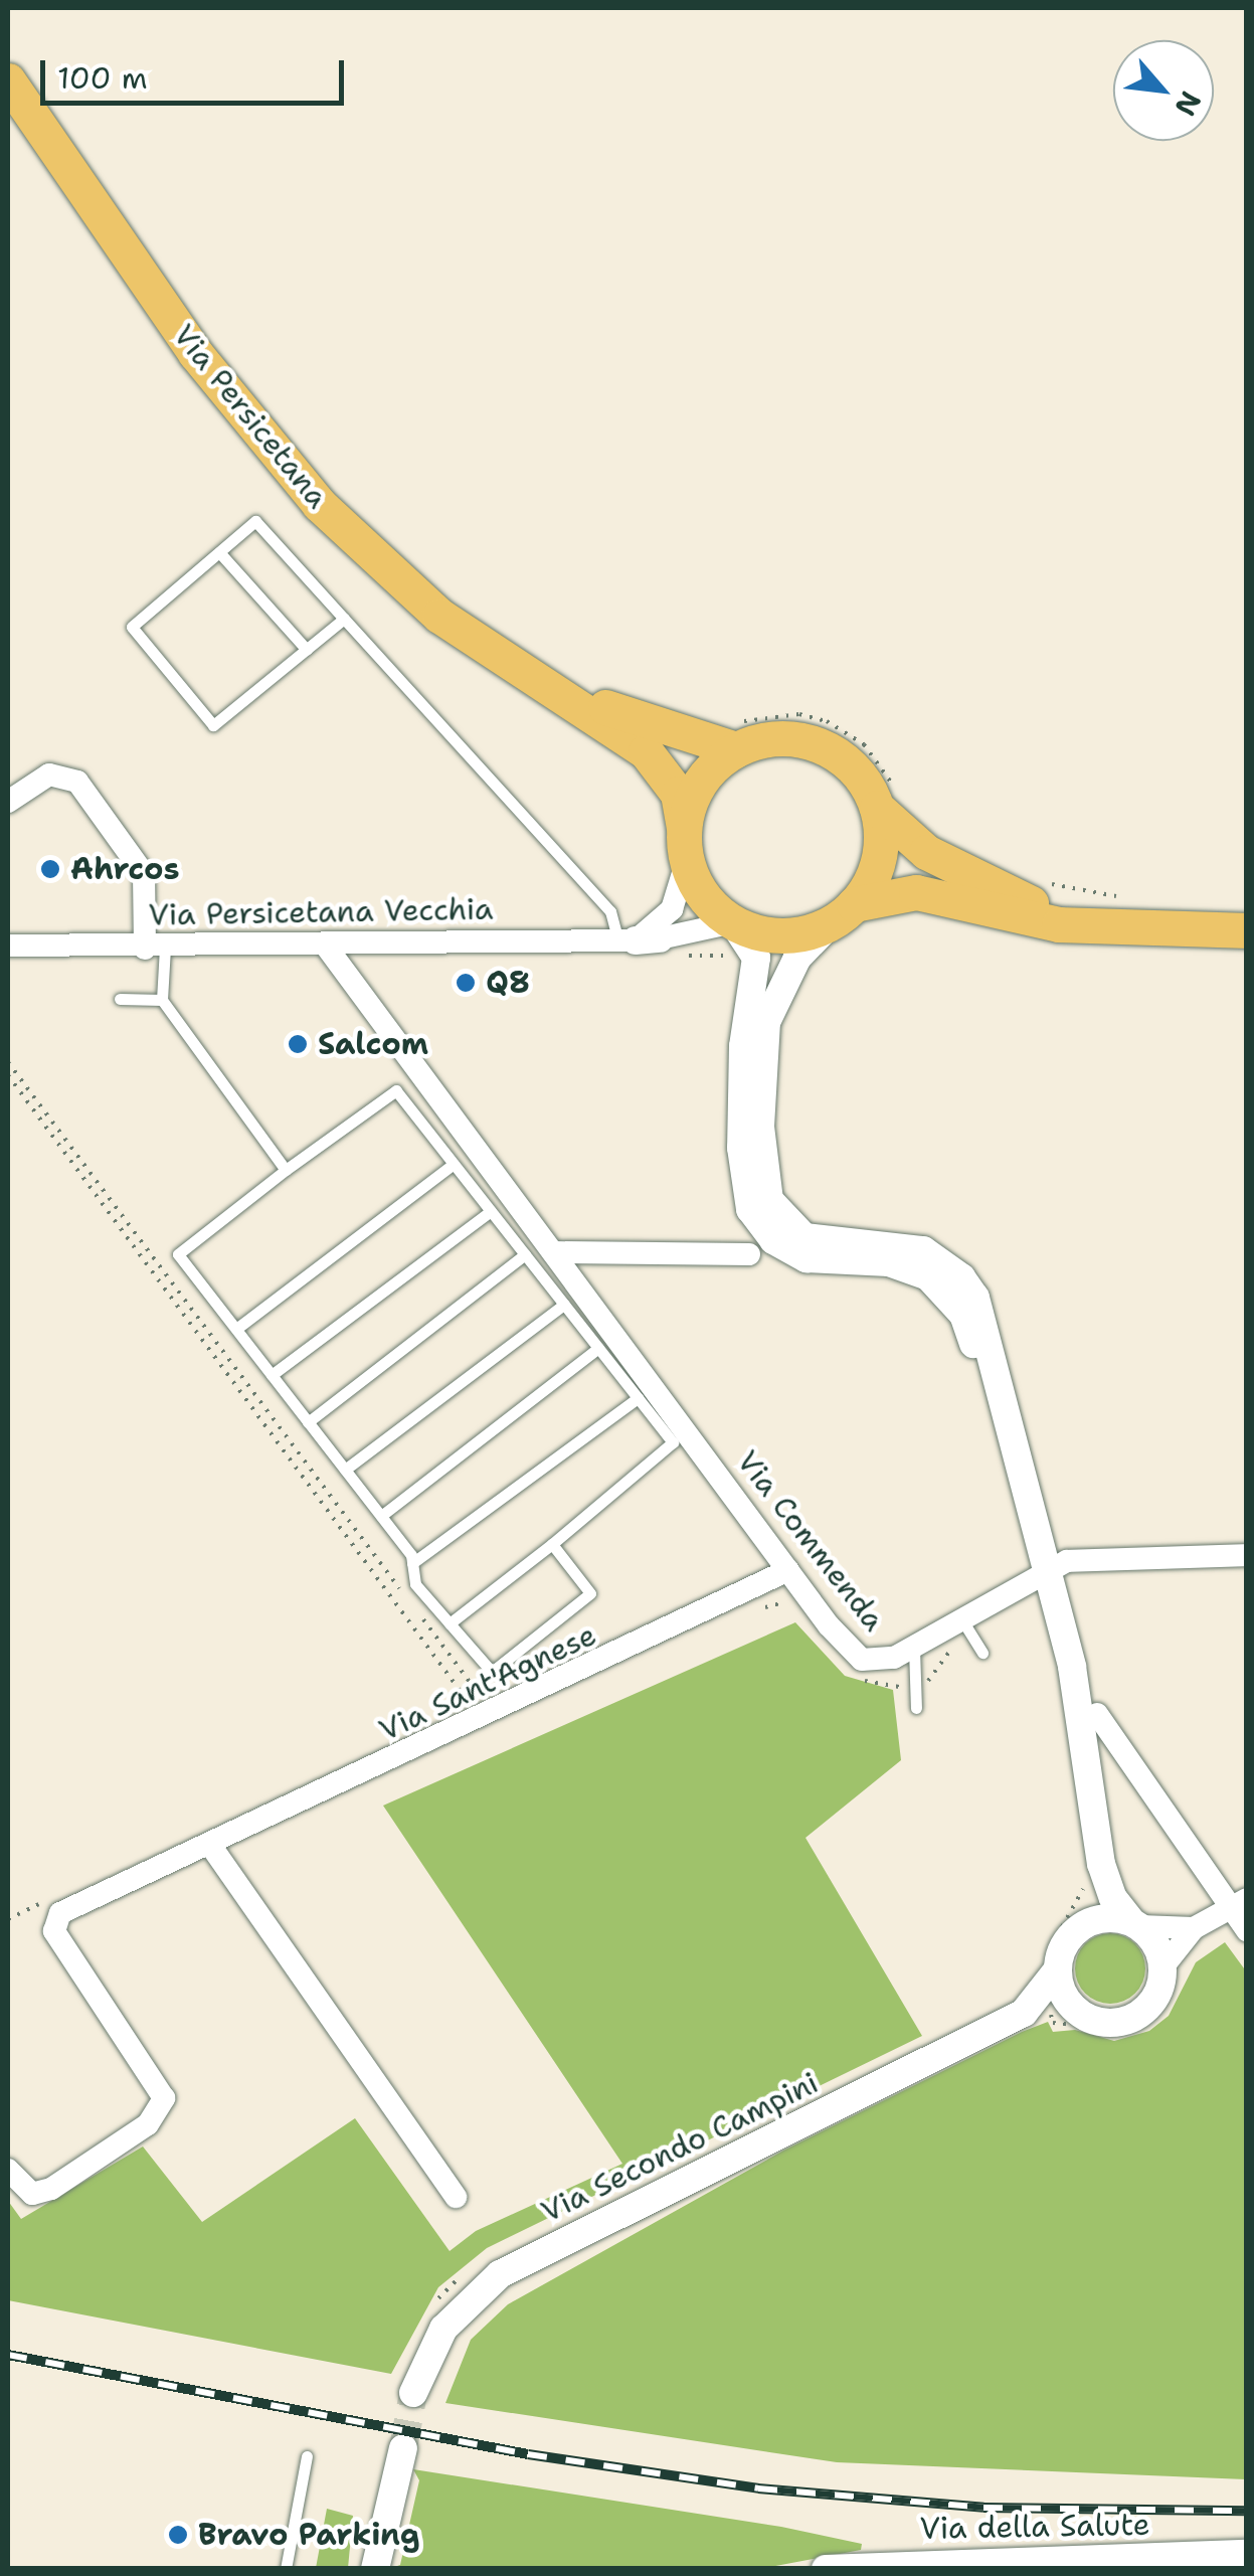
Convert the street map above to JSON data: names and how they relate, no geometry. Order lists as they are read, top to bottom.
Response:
{
  "streets": {
    "main road": ["Via Persicetana"],
    "street": [
      "Via Persicetana Vecchia",
      "Via Commenda",
      "Via Sant'Agnese",
      "Via Secondo Campini",
      "Via della Salute"
    ]
  },
  "crossings": [
    ["Via Persicetana", "Via Persicetana Vecchia"],
    ["Via Persicetana Vecchia", "Via Commenda"],
    ["Via Commenda", "Via Sant'Agnese"]
  ],
  "places": [
    "Ahrcos",
    "Q8",
    "Salcom",
    "Bravo Parking"
  ],
  "scale_bar": "100 m",
  "north": "bottom right"
}
